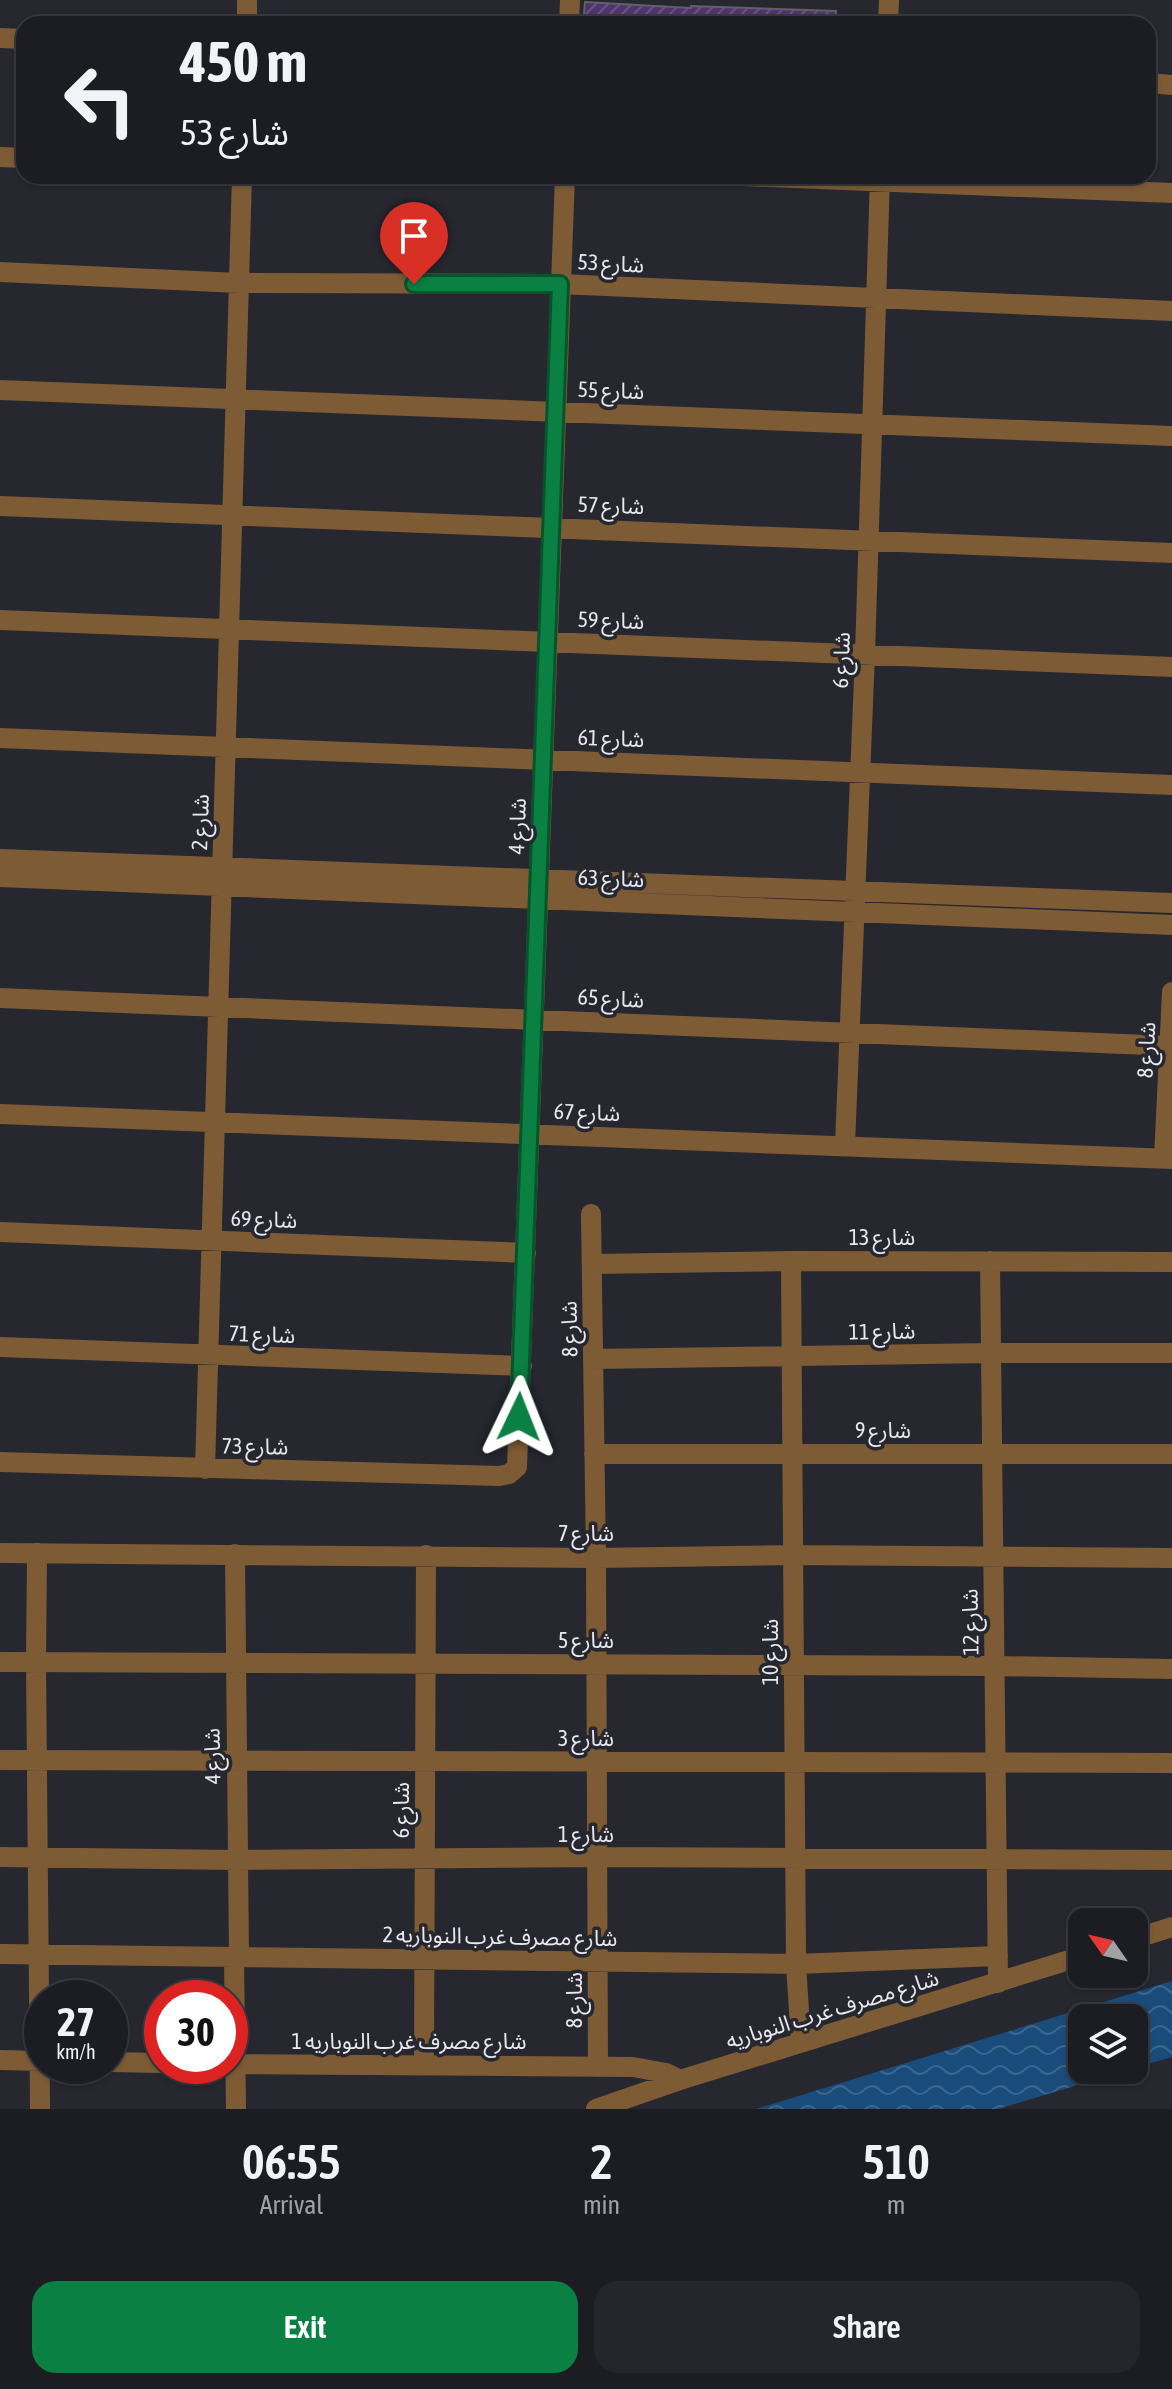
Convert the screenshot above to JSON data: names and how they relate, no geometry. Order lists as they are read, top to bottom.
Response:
{
  "streets": {
    "street": [
      "شارع 53",
      "شارع 55",
      "شارع 57",
      "شارع 59",
      "شارع 6",
      "شارع 61",
      "شارع 2",
      "شارع 4",
      "شارع 63",
      "شارع 65",
      "شارع 8",
      "شارع 67",
      "شارع 69",
      "شارع 13",
      "شارع 11",
      "شارع 71",
      "شارع 9",
      "شارع 73",
      "شارع 7",
      "شارع 12",
      "شارع 5",
      "شارع 10",
      "شارع 3",
      "شارع 1",
      "شارع مصرف غرب النوباريه 2",
      "شارع مصرف غرب النوباريه",
      "شارع مصرف غرب النوباريه 1"
    ]
  },
  "crossings": [
    ["شارع 53", "شارع 6"],
    ["شارع 53", "شارع 2"],
    ["شارع 53", "شارع 4"],
    ["شارع 55", "شارع 6"],
    ["شارع 55", "شارع 2"],
    ["شارع 55", "شارع 4"],
    ["شارع 57", "شارع 6"],
    ["شارع 57", "شارع 2"],
    ["شارع 57", "شارع 4"],
    ["شارع 59", "شارع 6"],
    ["شارع 59", "شارع 2"],
    ["شارع 59", "شارع 4"],
    ["شارع 6", "شارع 61"],
    ["شارع 6", "شارع 63"],
    ["شارع 6", "شارع 65"],
    ["شارع 6", "شارع 67"],
    ["شارع 6", "شارع 7"],
    ["شارع 6", "شارع 5"],
    ["شارع 6", "شارع 3"],
    ["شارع 6", "شارع 1"],
    ["شارع 6", "شارع مصرف غرب النوباريه 2"],
    ["شارع 6", "شارع مصرف غرب النوباريه 1"],
    ["شارع 61", "شارع 2"],
    ["شارع 61", "شارع 4"],
    ["شارع 2", "شارع 63"],
    ["شارع 2", "شارع 65"],
    ["شارع 2", "شارع 67"],
    ["شارع 2", "شارع 69"],
    ["شارع 2", "شارع 71"],
    ["شارع 2", "شارع 73"],
    ["شارع 4", "شارع 63"],
    ["شارع 4", "شارع 65"],
    ["شارع 4", "شارع 67"],
    ["شارع 4", "شارع 69"],
    ["شارع 4", "شارع 71"],
    ["شارع 4", "شارع 73"],
    ["شارع 4", "شارع 7"],
    ["شارع 4", "شارع 5"],
    ["شارع 4", "شارع 3"],
    ["شارع 4", "شارع 1"],
    ["شارع 4", "شارع مصرف غرب النوباريه 2"],
    ["شارع 65", "شارع 8"],
    ["شارع 8", "شارع 67"],
    ["شارع 8", "شارع 13"],
    ["شارع 8", "شارع 11"],
    ["شارع 8", "شارع 9"],
    ["شارع 8", "شارع 7"],
    ["شارع 8", "شارع 5"],
    ["شارع 8", "شارع 3"],
    ["شارع 8", "شارع 1"],
    ["شارع 8", "شارع مصرف غرب النوباريه 2"],
    ["شارع 8", "شارع مصرف غرب النوباريه 1"],
    ["شارع 13", "شارع 12"],
    ["شارع 13", "شارع 10"],
    ["شارع 11", "شارع 12"],
    ["شارع 11", "شارع 10"],
    ["شارع 9", "شارع 12"],
    ["شارع 9", "شارع 10"],
    ["شارع 7", "شارع 12"],
    ["شارع 7", "شارع 10"],
    ["شارع 12", "شارع 5"],
    ["شارع 12", "شارع 3"],
    ["شارع 12", "شارع 1"],
    ["شارع 12", "شارع مصرف غرب النوباريه 2"],
    ["شارع 12", "شارع مصرف غرب النوباريه"],
    ["شارع 5", "شارع 10"],
    ["شارع 10", "شارع 3"],
    ["شارع 10", "شارع 1"],
    ["شارع 10", "شارع مصرف غرب النوباريه 2"],
    ["شارع 10", "شارع مصرف غرب النوباريه"],
    ["شارع مصرف غرب النوباريه", "شارع مصرف غرب النوباريه 1"]
  ],
  "north": "top left",
  "page": {
    "turn": ["450 m", "شارع 53"],
    "speed": "27 km/h",
    "limit": "30",
    "eta": [
      "06:55",
      "Arrival",
      "2",
      "min",
      "510",
      "m"
    ],
    "buttons": ["Exit", "Share"]
  }
}
